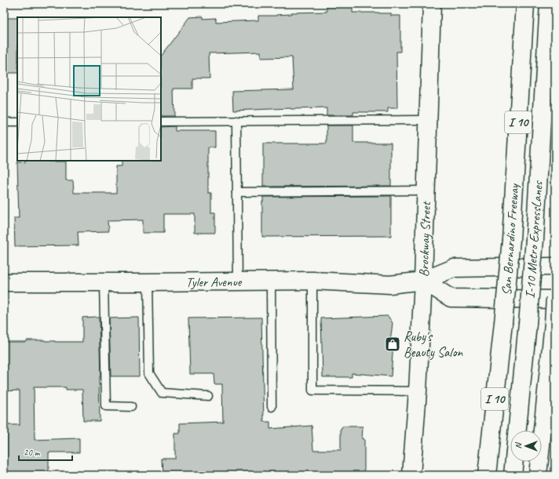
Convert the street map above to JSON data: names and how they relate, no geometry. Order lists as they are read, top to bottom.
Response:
{
  "streets": {
    "main road": [
      "I 10",
      "Brockway Street",
      "San Bernardino Freeway",
      "I-10 Metro ExpressLanes",
      "Tyler Avenue"
    ]
  },
  "crossings": [
    ["Brockway Street", "Tyler Avenue"]
  ],
  "places": {
    "shop": ["Ruby's Beauty Salon"]
  },
  "scale_bar": "20 m",
  "north": "left"
}
